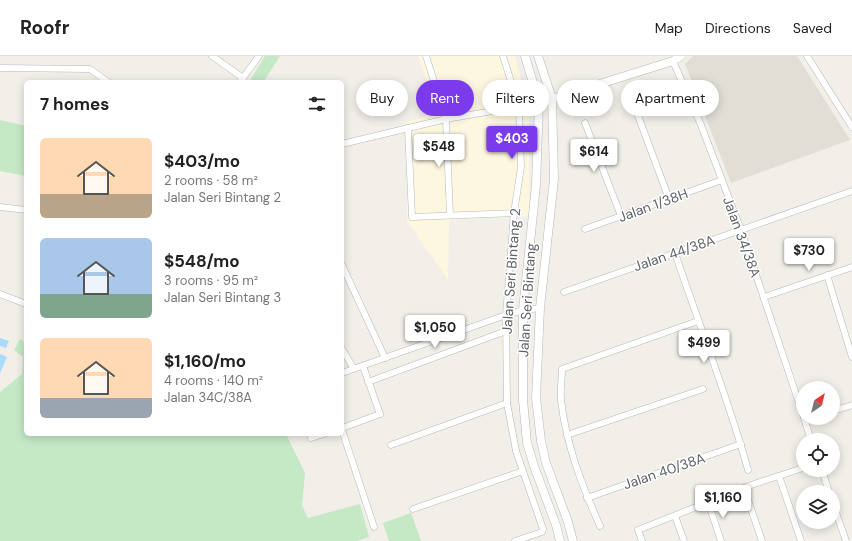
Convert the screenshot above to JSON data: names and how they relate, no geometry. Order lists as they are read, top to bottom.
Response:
{
  "streets": {
    "street": [
      "Jalan 1/38H",
      "Jalan 34/38A",
      "Jalan 44/38A",
      "Jalan Seri Bintang 2",
      "Jalan Seri Bintang",
      "Jalan 40/38A"
    ]
  },
  "crossings": [
    ["Jalan 1/38H", "Jalan 34/38A"],
    ["Jalan 34/38A", "Jalan 44/38A"]
  ],
  "north": "top right",
  "page": {
    "header": "Roofr",
    "nav": ["Map", "Directions", "Saved"],
    "chip": [
      "Buy",
      "Rent",
      "Filters",
      "New",
      "Apartment"
    ],
    "heading": "7 homes",
    "price": [
      "$403",
      "$548",
      "$614",
      "$730",
      "$1,050",
      "$499",
      "$1,160"
    ],
    "list": [
      {
        "name": "$403/mo",
        "note": "2 rooms · 58 m² · Jalan Seri Bintang 2"
      },
      {
        "name": "$548/mo",
        "note": "3 rooms · 95 m² · Jalan Seri Bintang 3"
      },
      {
        "name": "$1,160/mo",
        "note": "4 rooms · 140 m² · Jalan 34C/38A"
      }
    ]
  }
}
